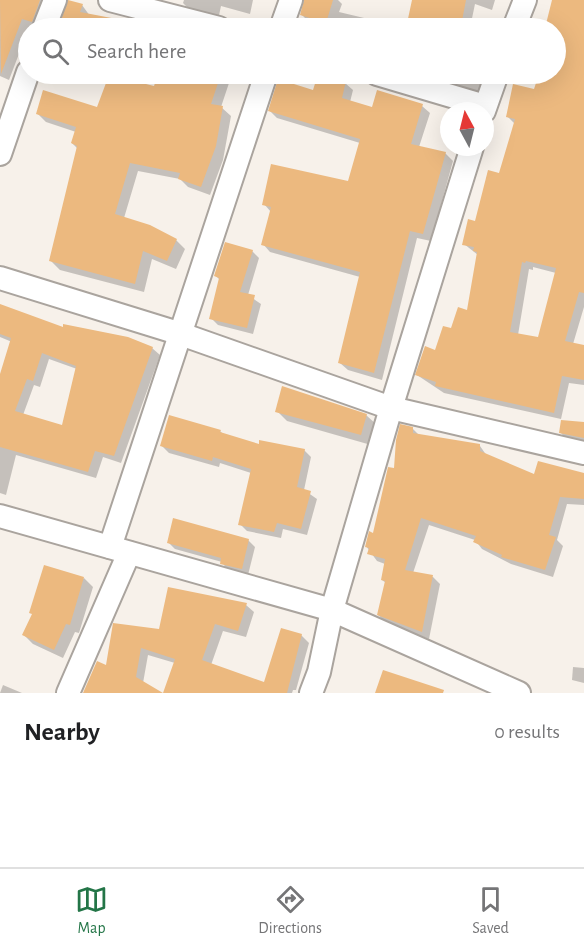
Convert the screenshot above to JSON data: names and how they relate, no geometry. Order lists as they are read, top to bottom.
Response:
{
  "north": "top",
  "page": {
    "search": "Search here",
    "heading": ["Nearby", "0 results"],
    "nav": ["Map", "Directions", "Saved"]
  }
}
